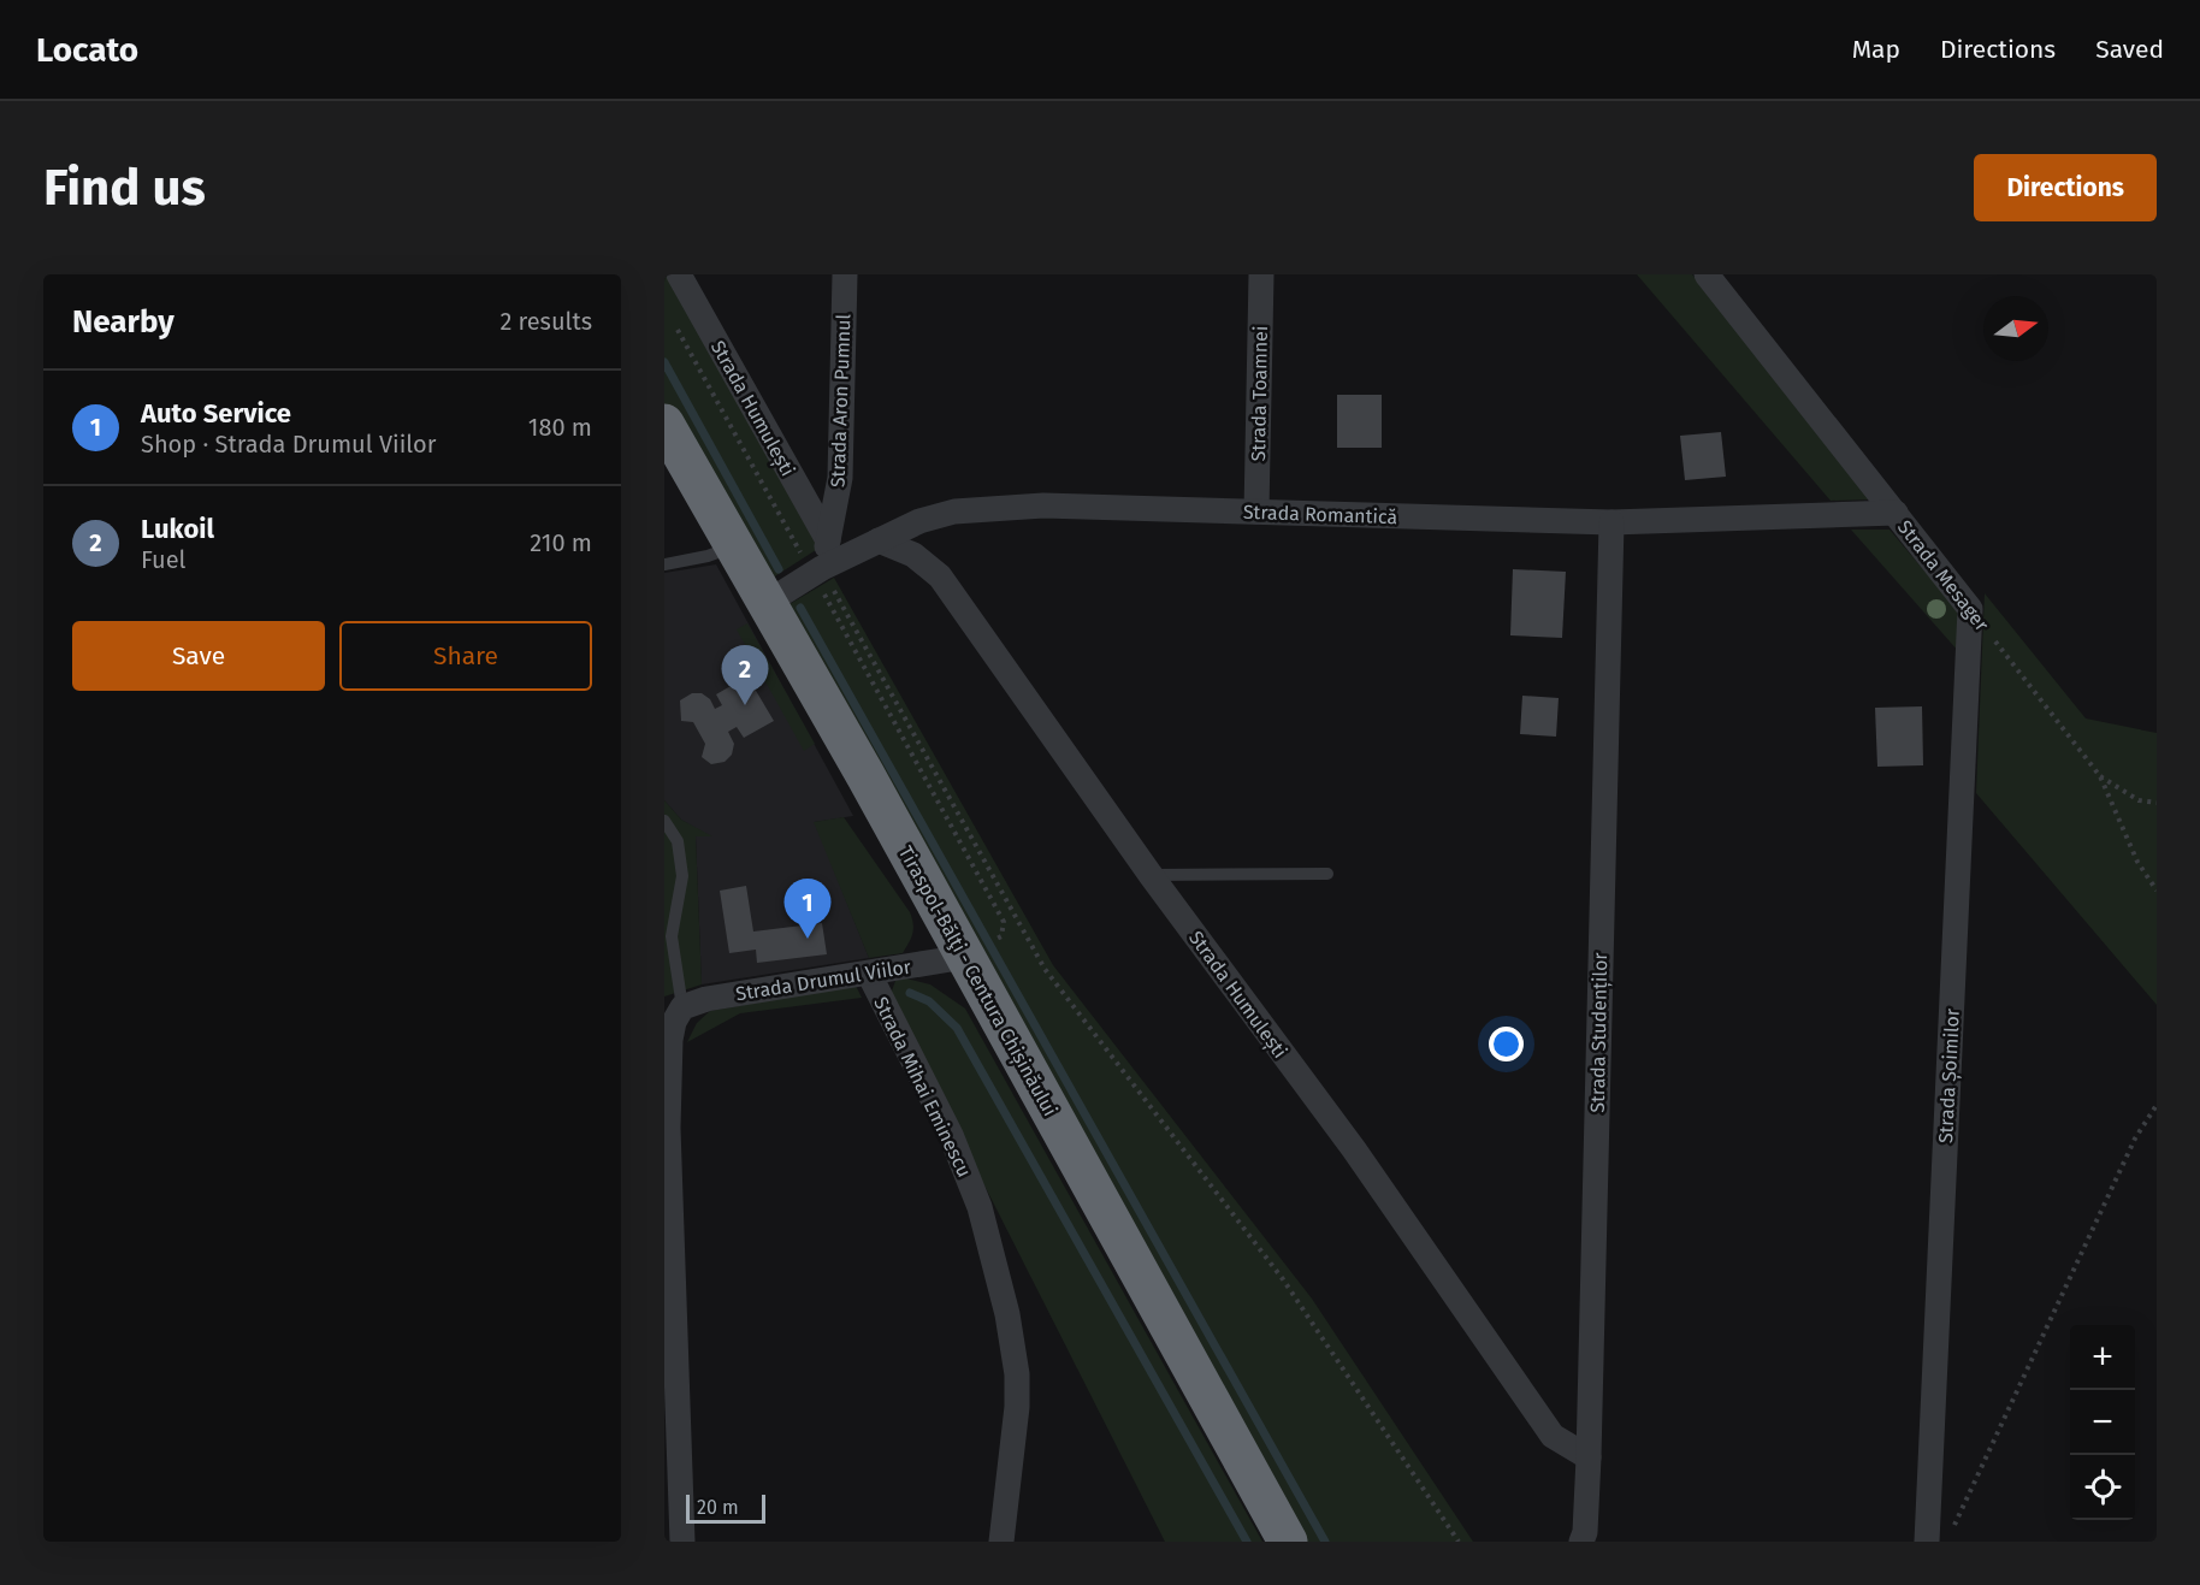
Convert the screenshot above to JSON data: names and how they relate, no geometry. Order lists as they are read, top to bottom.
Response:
{
  "streets": {
    "highway": ["Tiraspol-Bălţi - Centura Chișinăului"],
    "street": [
      "Strada Toamnei",
      "Strada Aron Pumnul",
      "Strada Humulești",
      "Strada Romantică",
      "Strada Mesager",
      "Strada Drumul Viilor",
      "Strada Studenților",
      "Strada Șoimilor",
      "Strada Mihai Eminescu"
    ]
  },
  "crossings": [
    ["Strada Toamnei", "Strada Romantică"],
    ["Strada Aron Pumnul", "Strada Humulești"],
    ["Strada Aron Pumnul", "Strada Romantică"],
    ["Strada Humulești", "Strada Romantică"],
    ["Strada Humulești", "Strada Studenților"],
    ["Strada Romantică", "Strada Mesager"],
    ["Strada Romantică", "Tiraspol-Bălţi - Centura Chișinăului"],
    ["Strada Romantică", "Strada Studenților"],
    ["Strada Mesager", "Strada Șoimilor"],
    ["Strada Drumul Viilor", "Tiraspol-Bălţi - Centura Chișinăului"],
    ["Strada Drumul Viilor", "Strada Mihai Eminescu"]
  ],
  "scale_bar": "20 m",
  "north": "right",
  "page": {
    "header": "Locato",
    "nav": ["Map", "Directions", "Saved"],
    "buttons": [
      "Directions",
      ["Save", "Share"]
    ],
    "title": "Find us",
    "heading": ["Nearby", "2 results"],
    "list": [
      {
        "mark": "1",
        "name": "Auto Service",
        "note": "Shop · Strada Drumul Viilor",
        "value": "180 m"
      },
      {
        "mark": "2",
        "name": "Lukoil",
        "note": "Fuel",
        "value": "210 m"
      }
    ],
    "pins": ["2", "1"],
    "map_buttons": ["+", "−"],
    "scale": "20 m"
  }
}
